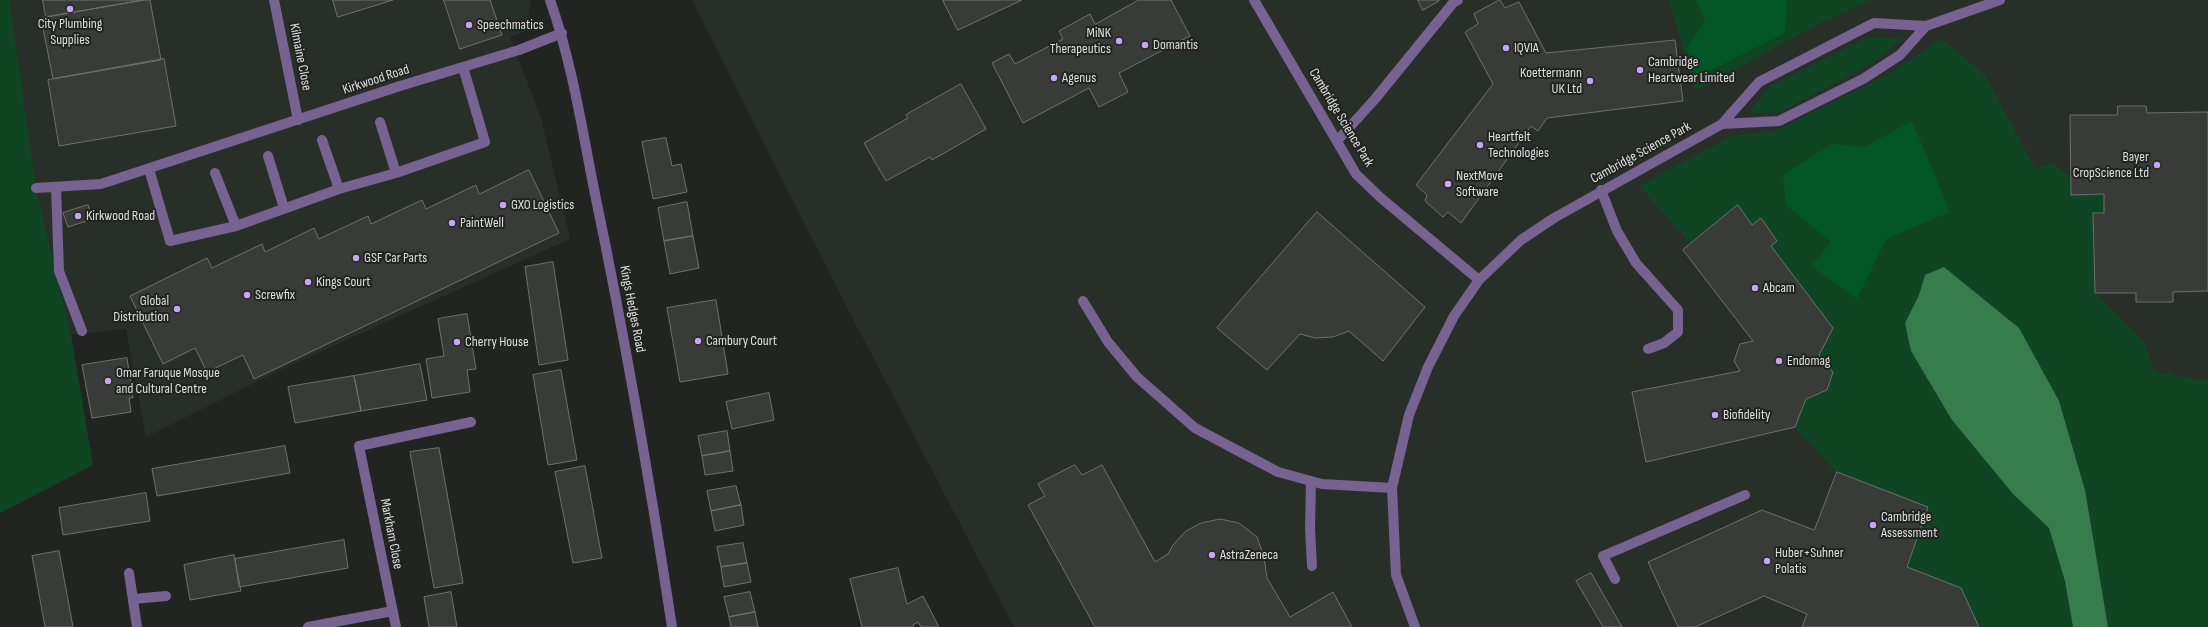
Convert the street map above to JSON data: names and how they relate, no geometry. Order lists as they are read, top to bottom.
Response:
{
  "streets": {
    "street": [
      "Kilmaine Close",
      "Kirkwood Road",
      "Cambridge Science Park",
      "Kings Hedges Road",
      "Markham Close"
    ]
  },
  "crossings": [
    ["Kilmaine Close", "Kirkwood Road"],
    ["Kirkwood Road", "Kings Hedges Road"]
  ],
  "places": [
    "City Plumbing Supplies",
    "Speechmatics",
    "MiNK Therapeutics",
    "Domantis",
    "IQVIA",
    "Cambridge Heartwear Limited",
    "Agenus",
    "Koettermann UK Ltd",
    "Heartfelt Technologies",
    "Bayer CropScience Ltd",
    "NextMove Software",
    "GXO Logistics",
    "Kirkwood Road",
    "PaintWell",
    "GSF Car Parts",
    "Kings Court",
    "Abcam",
    "Screwfix",
    "Global Distribution",
    "Cambury Court",
    "Cherry House",
    "Endomag",
    "Omar Faruque Mosque and Cultural Centre",
    "Biofidelity",
    "Cambridge Assessment",
    "AstraZeneca",
    "Huber+Suhner Polatis"
  ]
}
